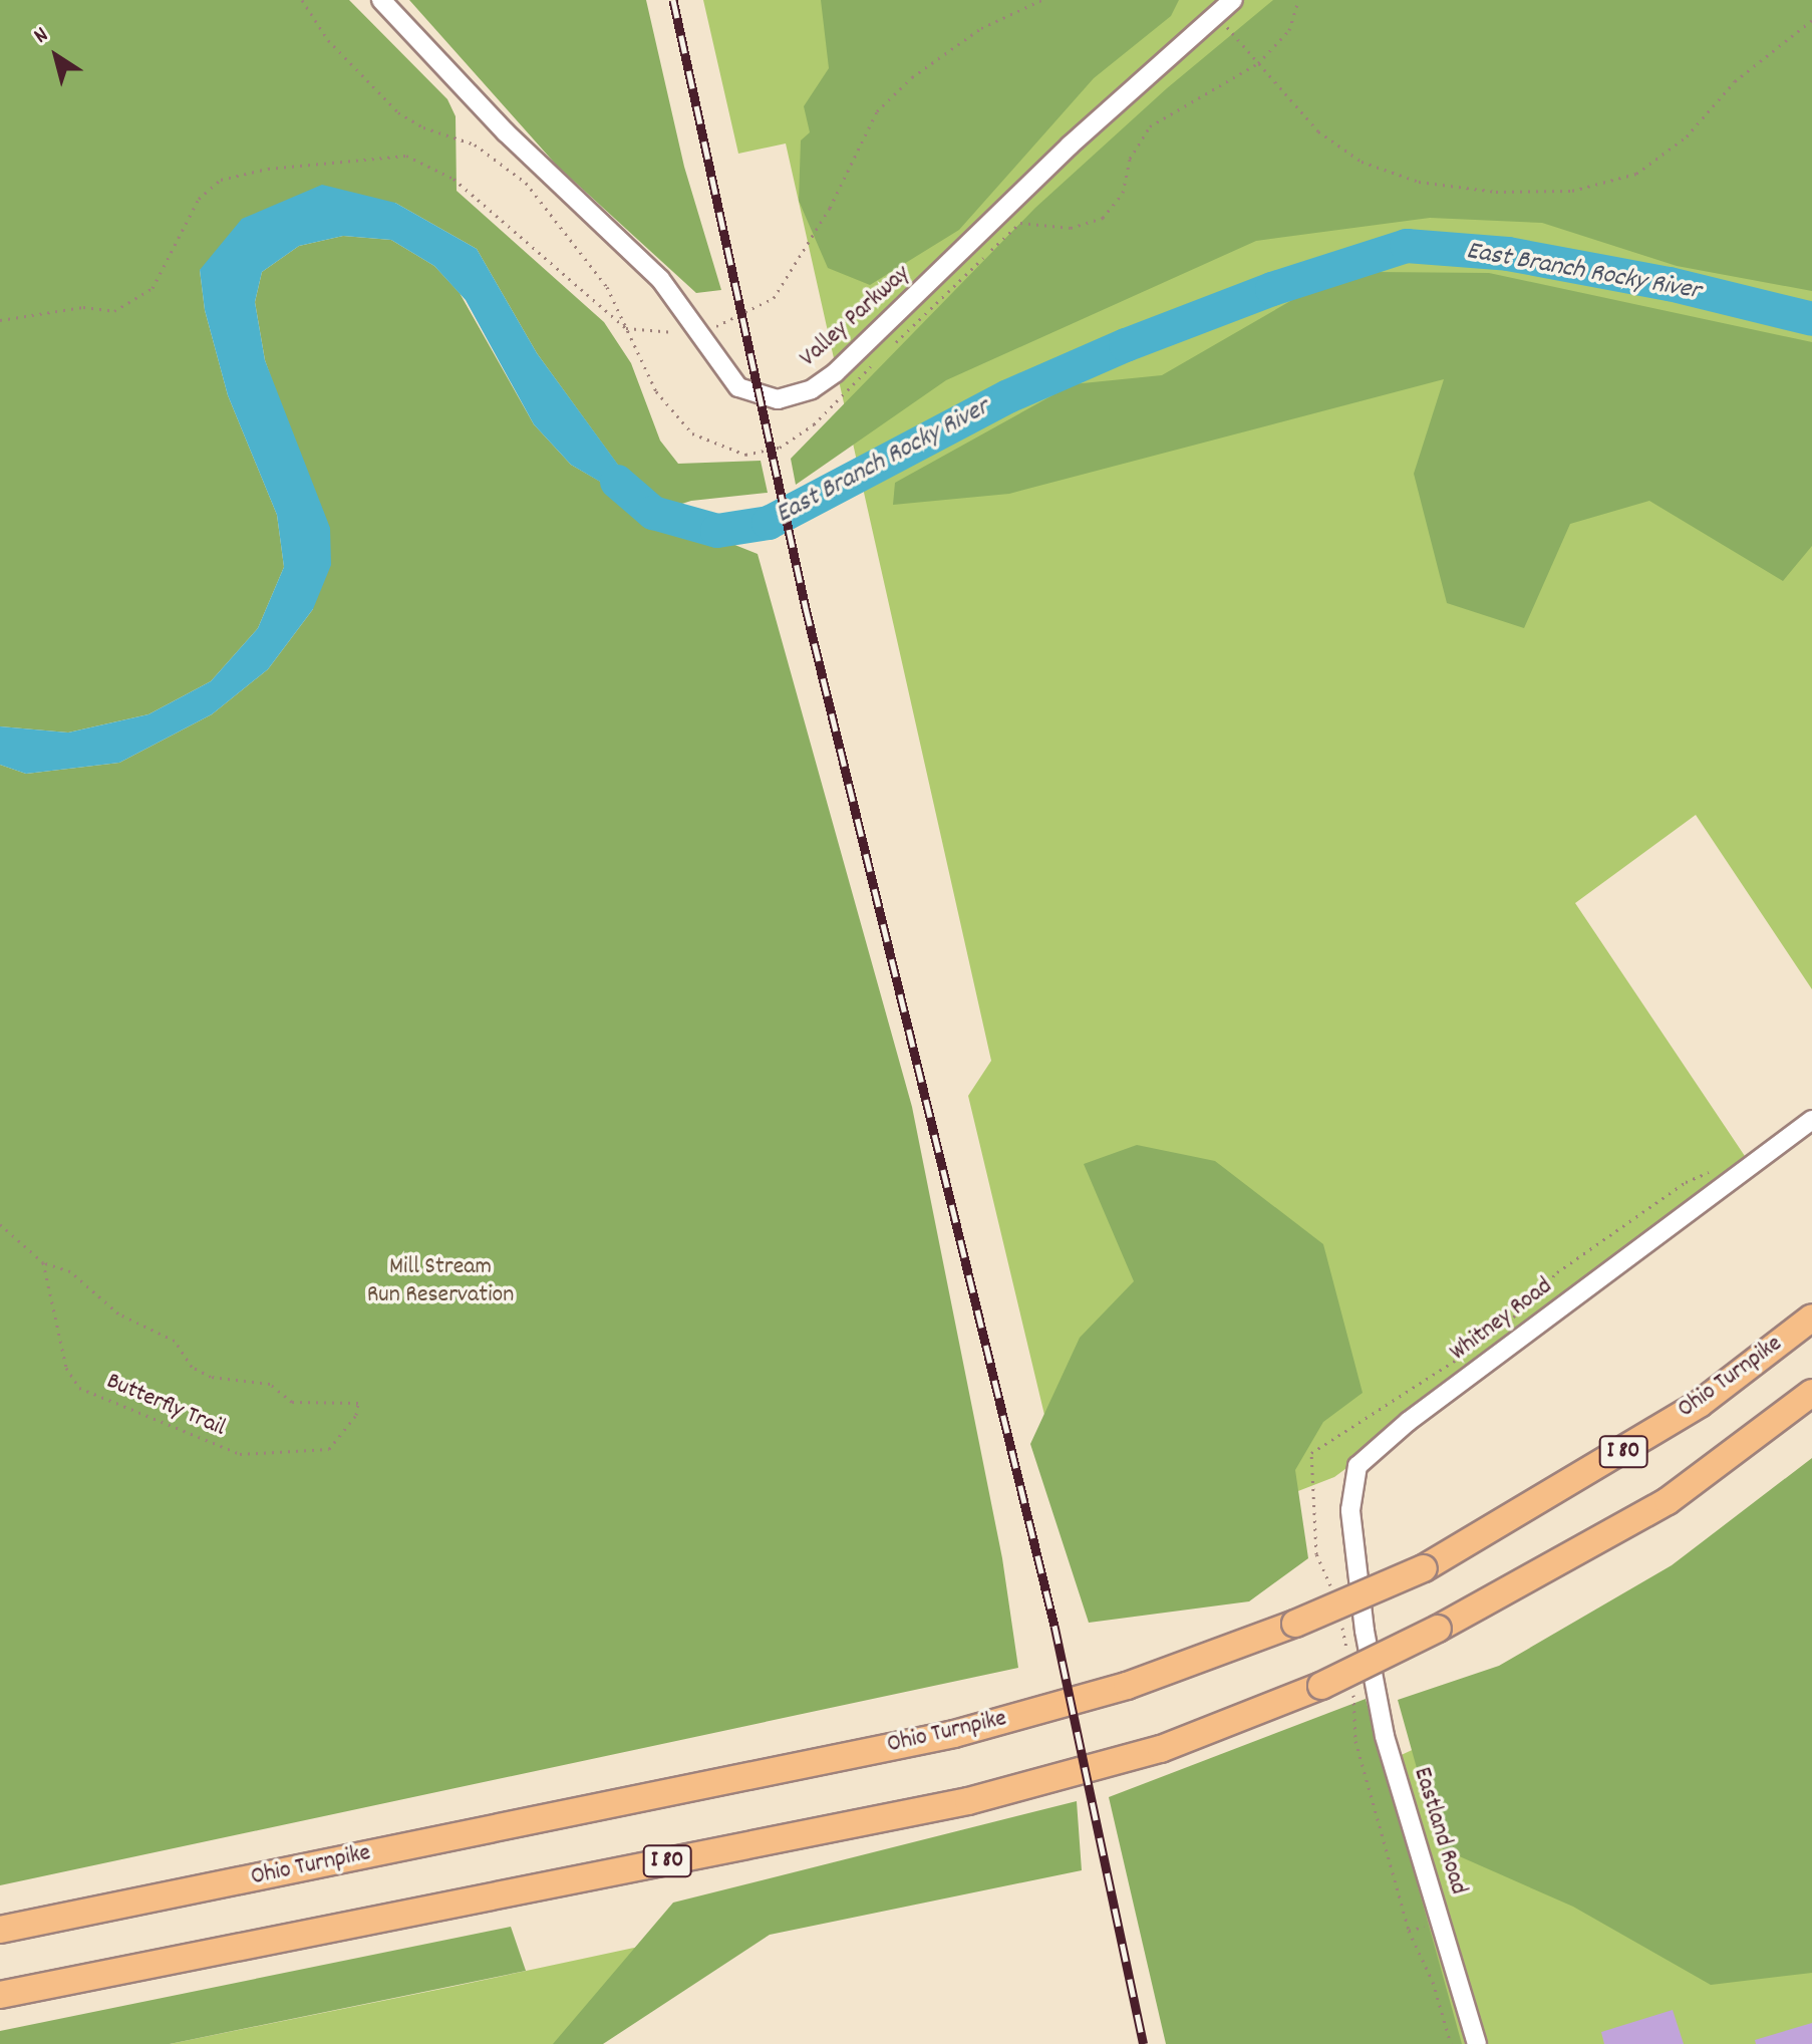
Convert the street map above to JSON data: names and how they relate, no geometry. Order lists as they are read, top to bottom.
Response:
{
  "streets": {
    "highway": ["Ohio Turnpike", "I 80"],
    "street": ["Valley Parkway", "Whitney Road", "Eastland Road"],
    "path": ["Butterfly Trail"]
  },
  "crossings": [
    ["Whitney Road", "Eastland Road"]
  ],
  "water": ["East Branch Rocky River"],
  "parks": ["Mill Stream Run Reservation"],
  "north": "top left"
}
